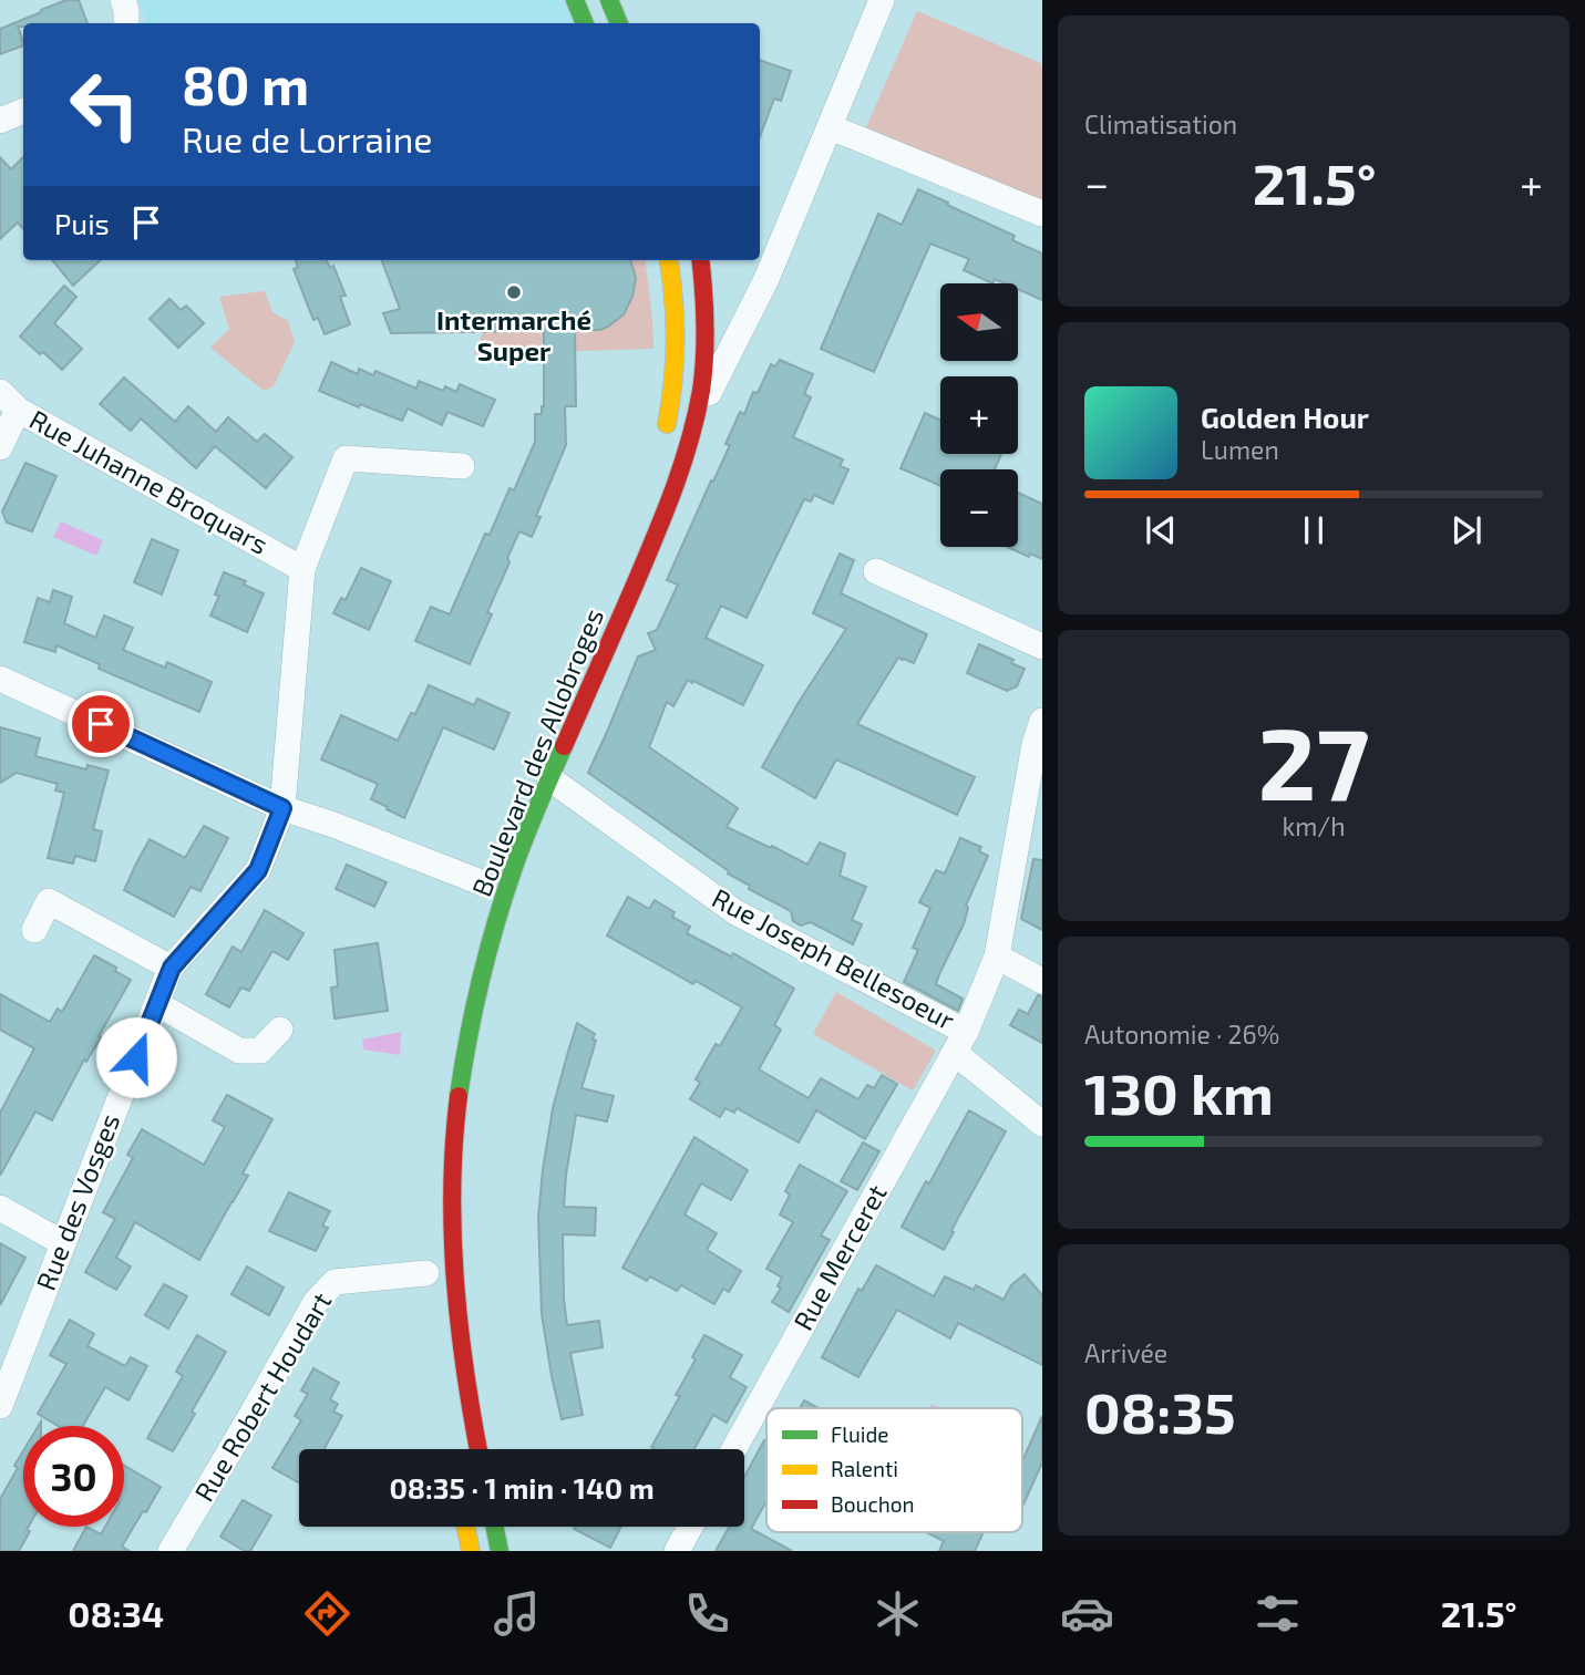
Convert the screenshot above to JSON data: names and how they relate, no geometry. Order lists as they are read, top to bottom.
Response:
{
  "streets": {
    "main road": ["Boulevard des Allobroges"],
    "street": [
      "Rue Juhanne Broquars",
      "Rue Joseph Bellesoeur",
      "Rue des Vosges",
      "Rue Merceret",
      "Rue Robert Houdart"
    ]
  },
  "crossings": [
    ["Rue Juhanne Broquars", "Rue des Vosges"],
    ["Boulevard des Allobroges", "Rue Joseph Bellesoeur"],
    ["Rue Joseph Bellesoeur", "Rue Merceret"]
  ],
  "places": ["Intermarché Super"],
  "legend": ["Fluide", "Ralenti", "Bouchon"],
  "north": "left",
  "page": {
    "tile": [
      "Climatisation",
      ["27", "km/h"],
      ["Autonomie · 26%", "130 km"],
      ["Arrivée", "08:35"]
    ],
    "turn": ["80 m", "Rue de Lorraine"],
    "heat": ["−", "21.5°", "+"],
    "then": "Puis",
    "map_buttons": ["+", "−"],
    "song": ["Golden Hour", "Lumen"],
    "limit": "30",
    "trip": "08:35 · 1 min · 140 m",
    "tabs": ["08:34", "21.5°"]
  }
}
